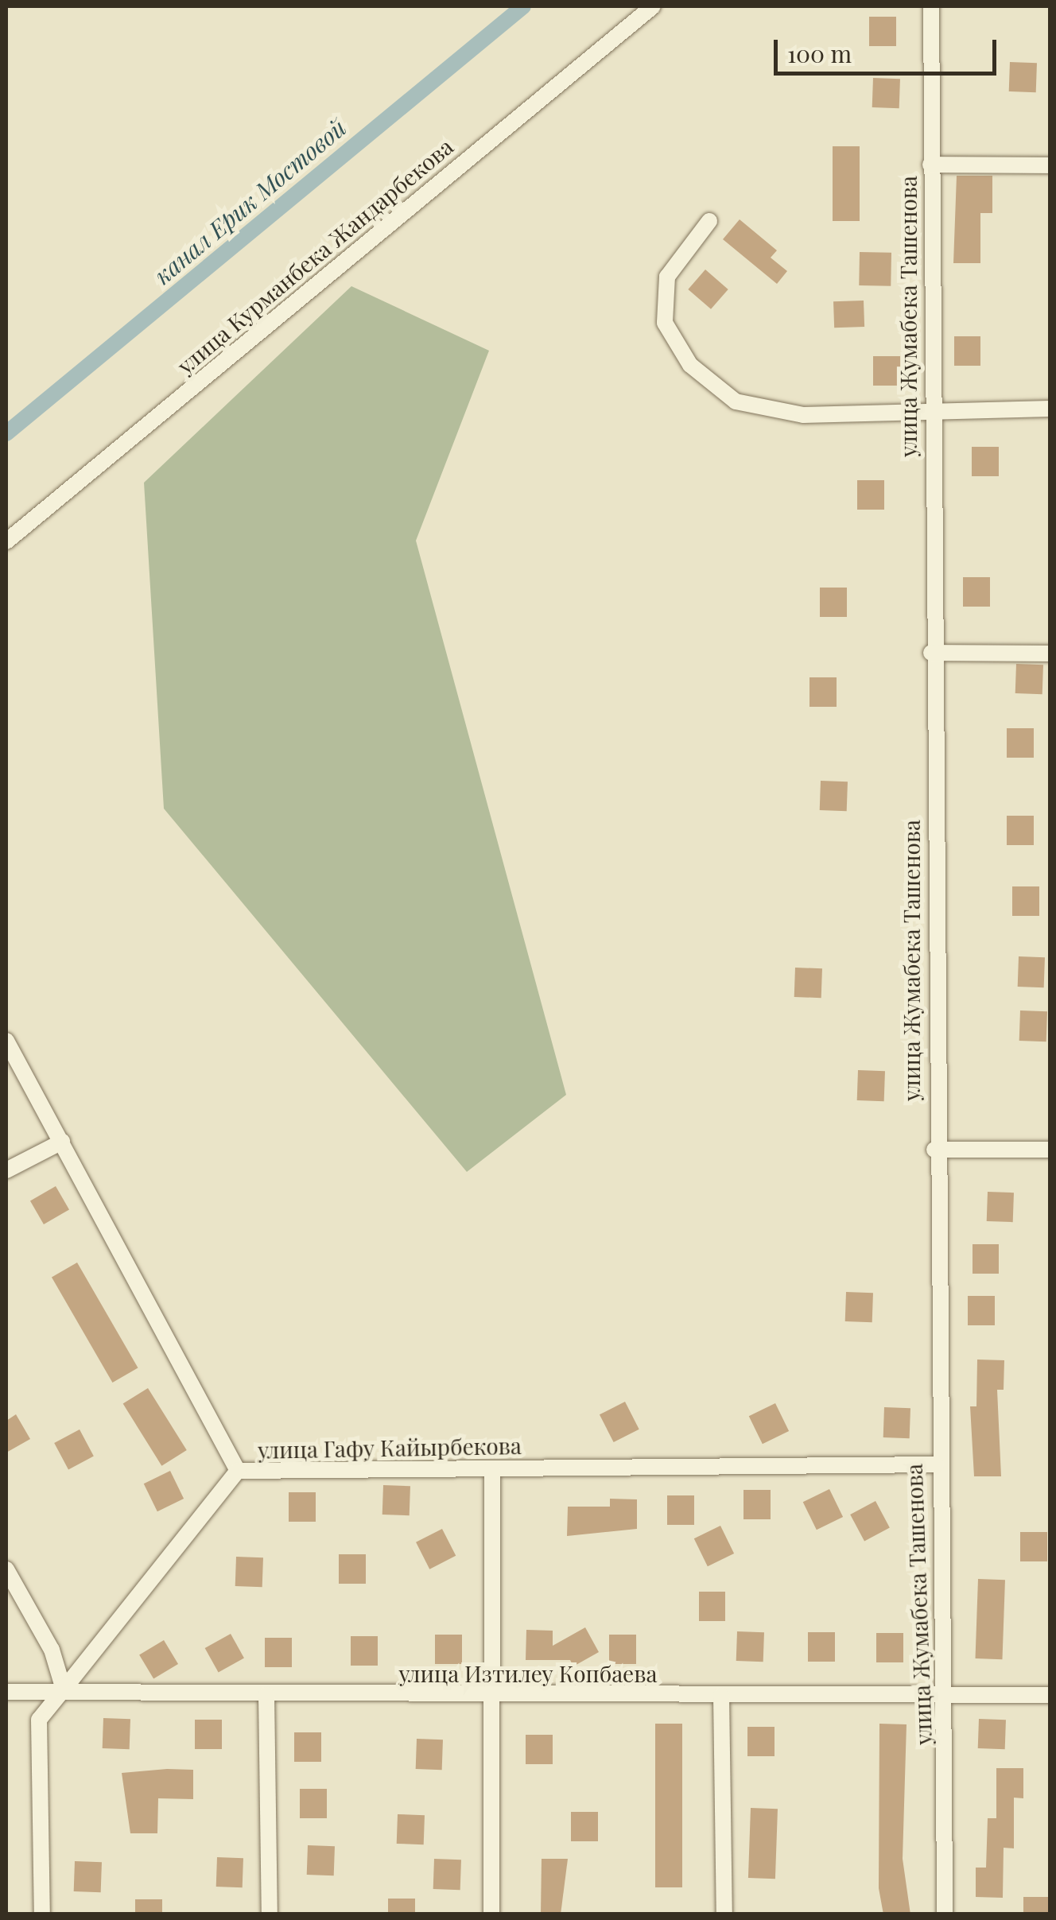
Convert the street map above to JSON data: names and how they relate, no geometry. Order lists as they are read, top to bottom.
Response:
{
  "streets": {
    "street": [
      "улица Курманбека Жандарбекова",
      "улица Жумабека Ташенова",
      "улица Гафу Кайырбекова",
      "улица Изтилеу Копбаева"
    ]
  },
  "crossings": [
    ["улица Жумабека Ташенова", "улица Гафу Кайырбекова"],
    ["улица Жумабека Ташенова", "улица Изтилеу Копбаева"]
  ],
  "water": ["канал Ерик Мостовой"],
  "scale_bar": "100 m"
}
